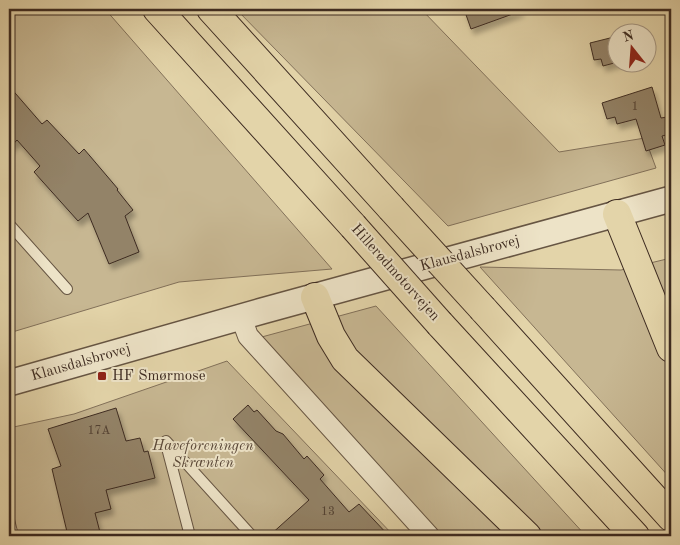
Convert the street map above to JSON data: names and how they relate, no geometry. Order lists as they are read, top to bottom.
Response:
{
  "streets": {
    "highway": ["Hillerødmotorvejen"],
    "street": ["Klausdalsbrovej"]
  },
  "parks": ["Haveforeningen Skrænten"],
  "places": {
    "transit": ["HF Smørmose"]
  },
  "house_numbers": ["1", "17A", "13"],
  "north": "top"
}
